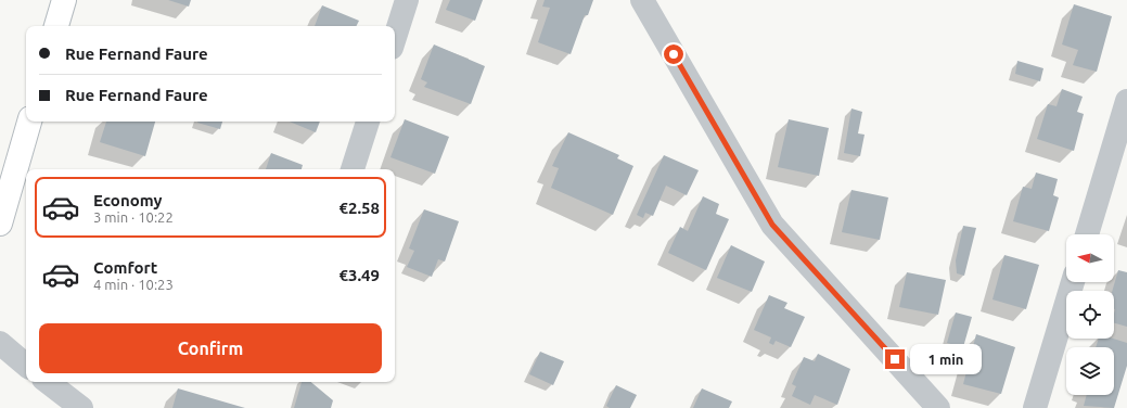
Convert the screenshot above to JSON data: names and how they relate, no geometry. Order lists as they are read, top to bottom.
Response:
{
  "north": "left",
  "page": {
    "banner": ["Rue Fernand Faure", "Rue Fernand Faure"],
    "list": [
      {
        "name": "Economy",
        "note": "3 min · 10:22",
        "value": "€2.58"
      },
      {
        "name": "Comfort",
        "note": "4 min · 10:23",
        "value": "€3.49"
      }
    ],
    "buttons": "Confirm",
    "bubble": "1 min"
  }
}
